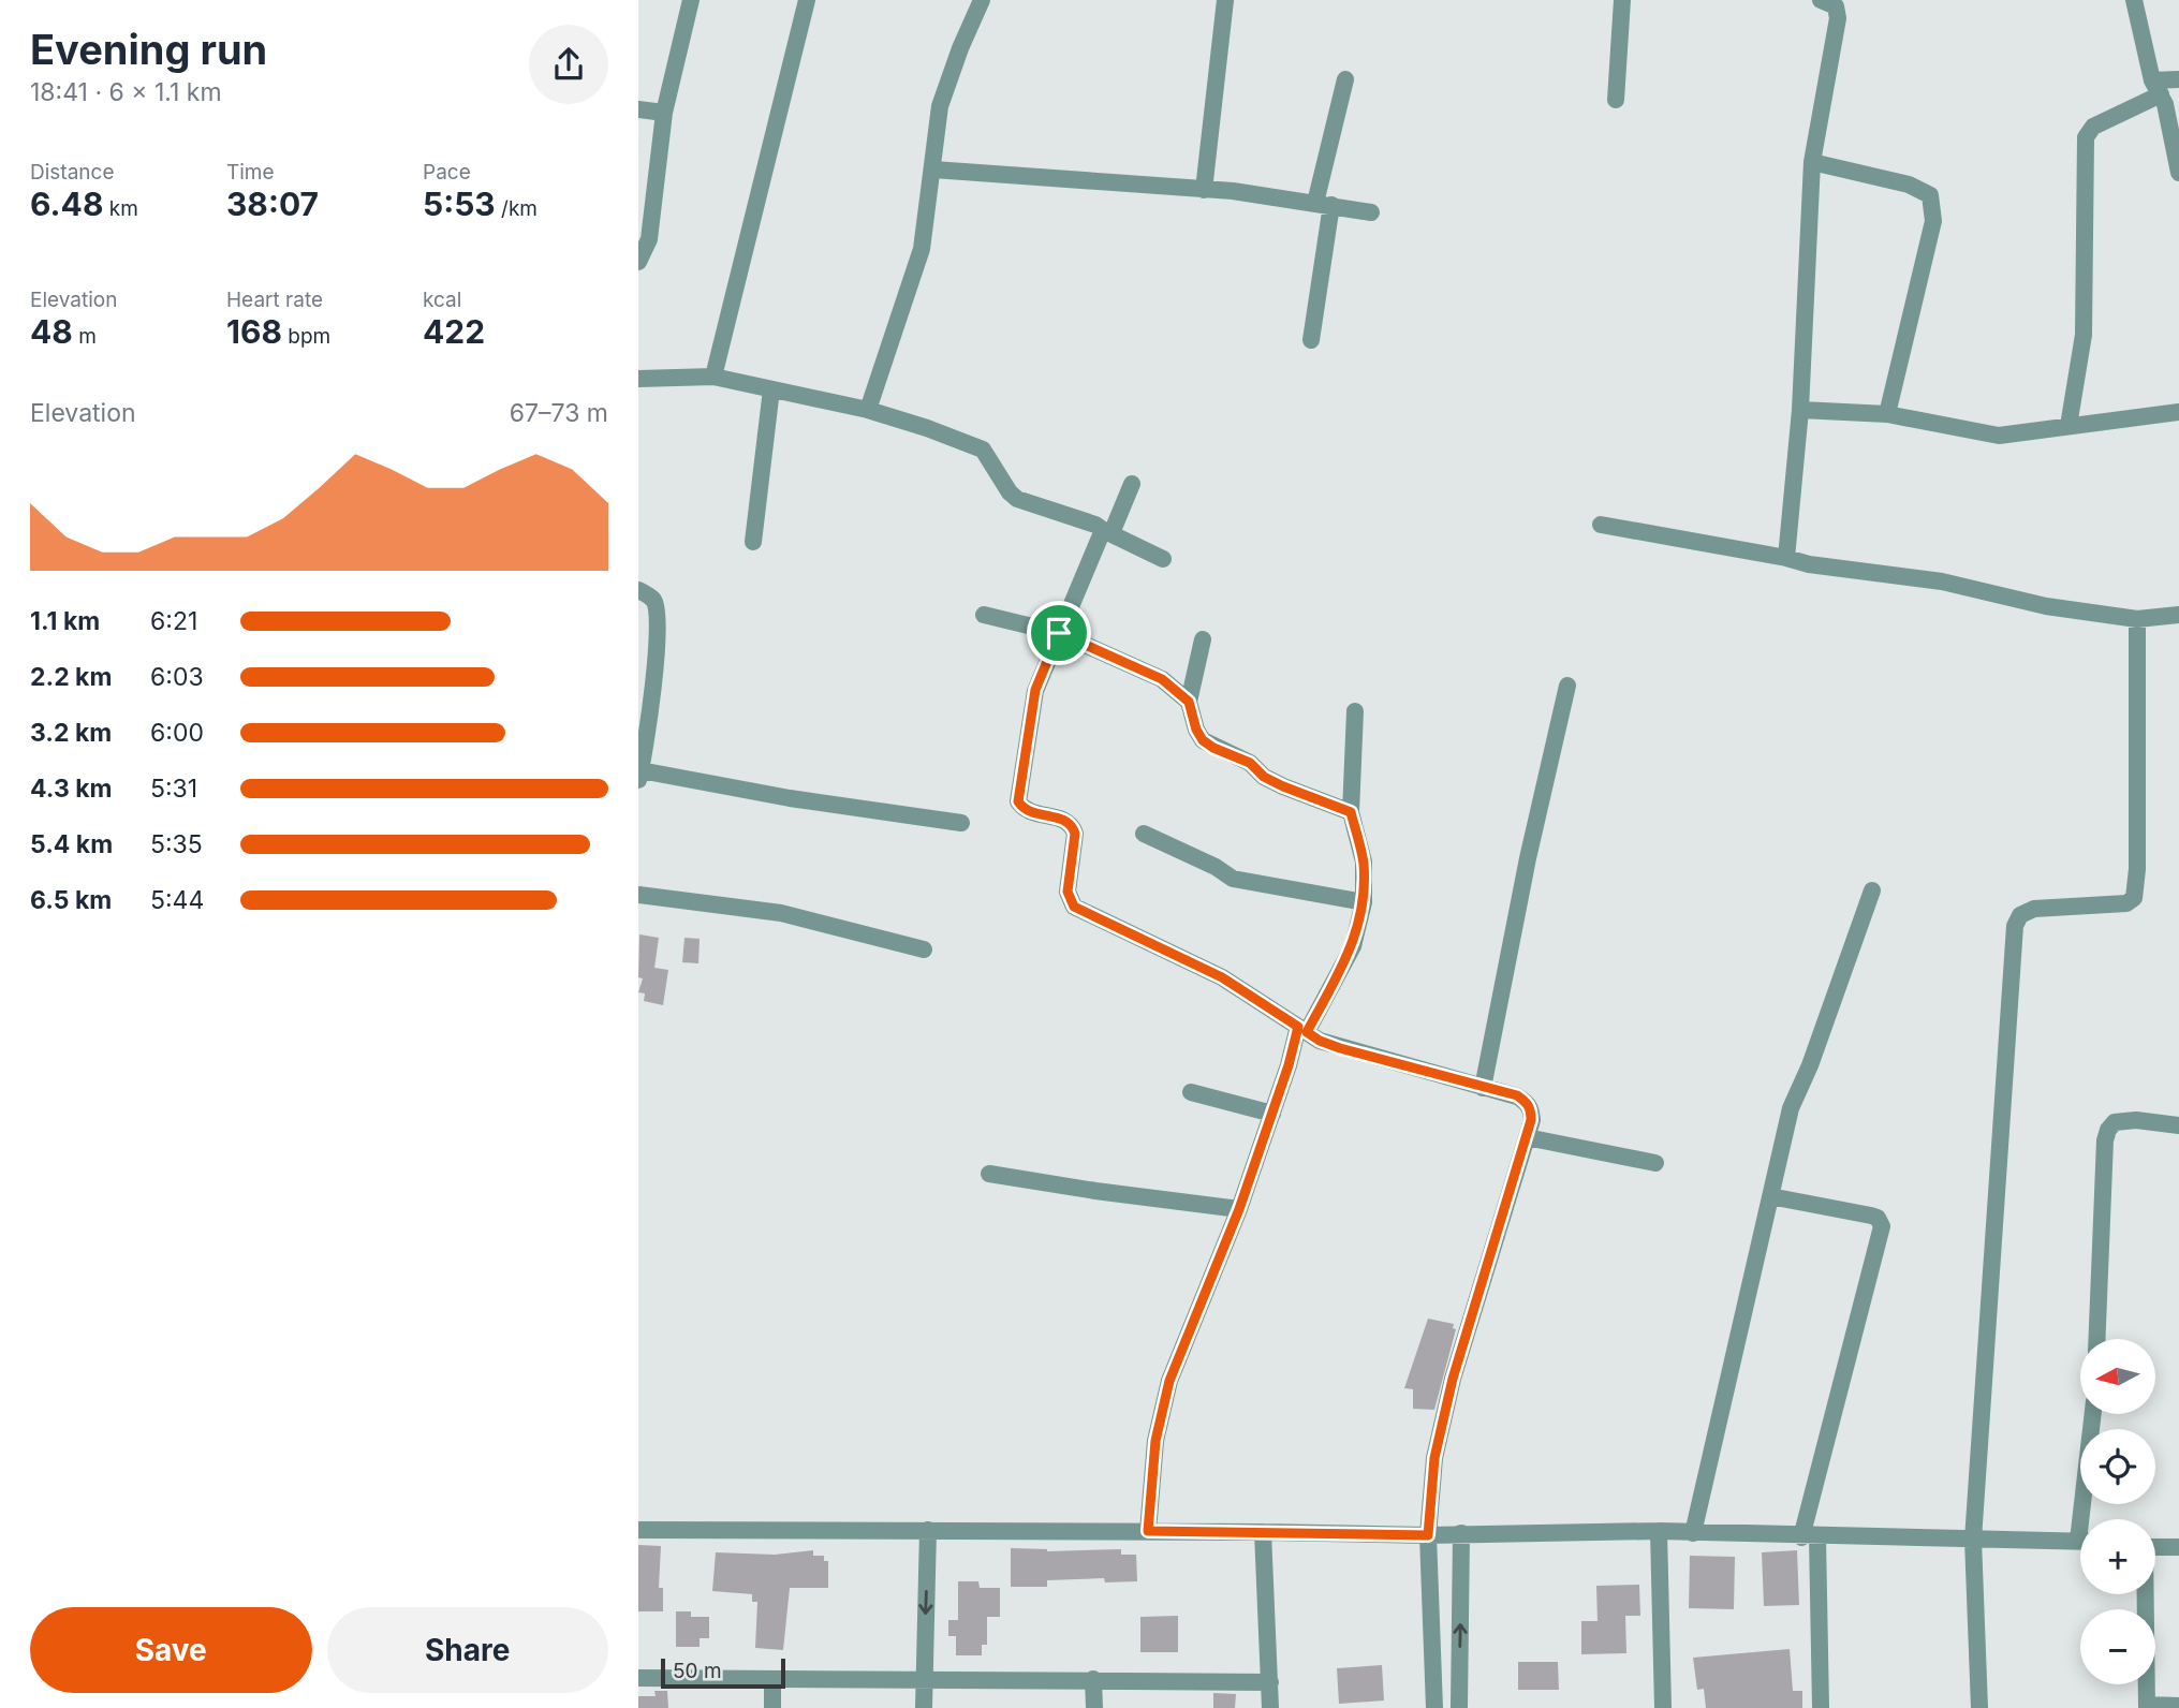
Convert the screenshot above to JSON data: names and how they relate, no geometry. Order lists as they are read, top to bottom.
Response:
{
  "scale_bar": "50 m",
  "north": "left",
  "page": {
    "heading": ["Evening run", "18:41 · 6 × 1.1 km"],
    "stats": [
      ["Distance", "6.48 km"],
      ["Time", "38:07"],
      ["Pace", "5:53 /km"],
      ["Elevation", "48 m"],
      ["Heart rate", "168 bpm"],
      ["kcal", "422"]
    ],
    "chart": ["Elevation", "67–73 m"],
    "list": [
      {
        "name": "1.1 km",
        "note": "6:21"
      },
      {
        "name": "2.2 km",
        "note": "6:03"
      },
      {
        "name": "3.2 km",
        "note": "6:00"
      },
      {
        "name": "4.3 km",
        "note": "5:31"
      },
      {
        "name": "5.4 km",
        "note": "5:35"
      },
      {
        "name": "6.5 km",
        "note": "5:44"
      }
    ],
    "map_buttons": ["+", "−"],
    "buttons": ["Save", "Share"],
    "scale": "50 m"
  }
}
